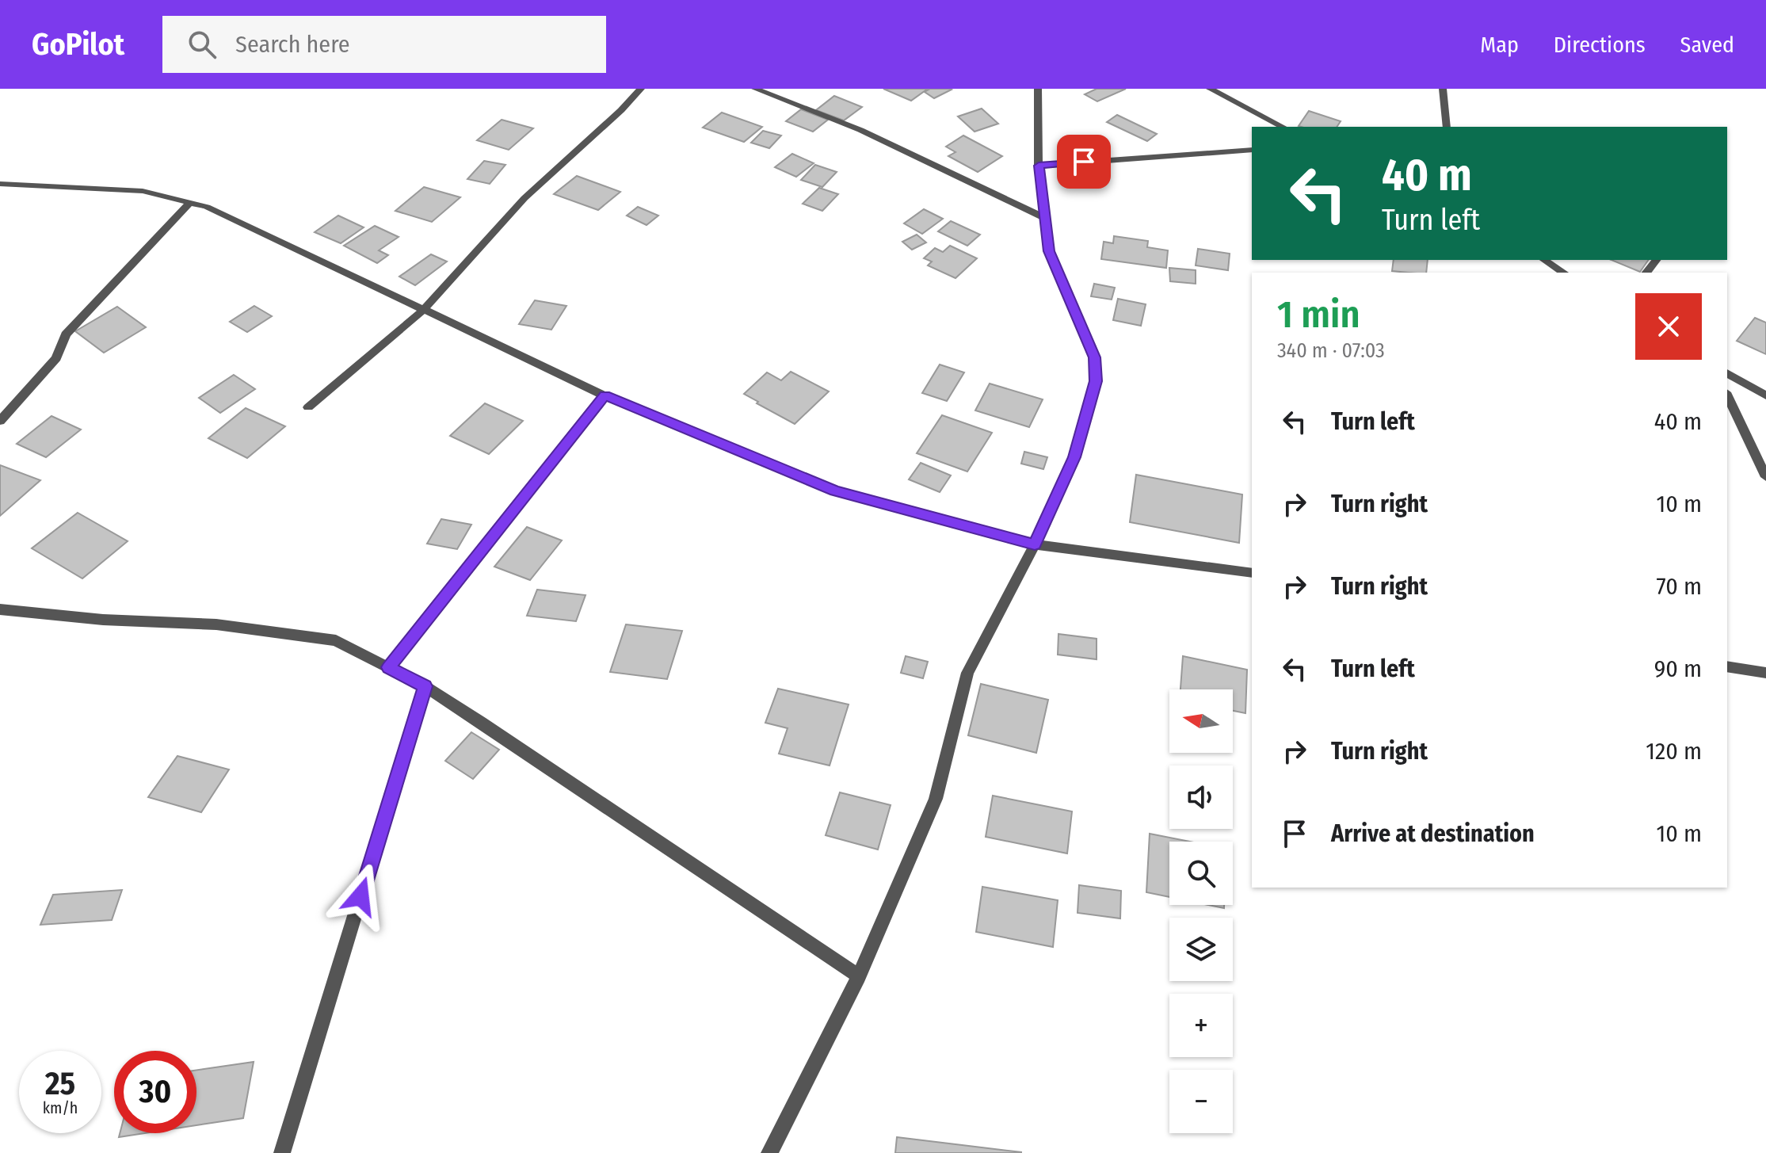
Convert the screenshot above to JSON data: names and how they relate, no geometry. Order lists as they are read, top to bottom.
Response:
{
  "north": "left",
  "page": {
    "header": "GoPilot",
    "search": "Search here",
    "nav": ["Map", "Directions", "Saved"],
    "turn": ["40 m", "Turn left"],
    "heading": ["1 min", "340 m · 07:03"],
    "list": [
      {
        "name": "Turn left",
        "value": "40 m"
      },
      {
        "name": "Turn right",
        "value": "10 m"
      },
      {
        "name": "Turn right",
        "value": "70 m"
      },
      {
        "name": "Turn left",
        "value": "90 m"
      },
      {
        "name": "Turn right",
        "value": "120 m"
      },
      {
        "name": "Arrive at destination",
        "value": "10 m"
      }
    ],
    "map_buttons": ["+", "−"],
    "speed": "25 km/h",
    "limit": "30"
  }
}
